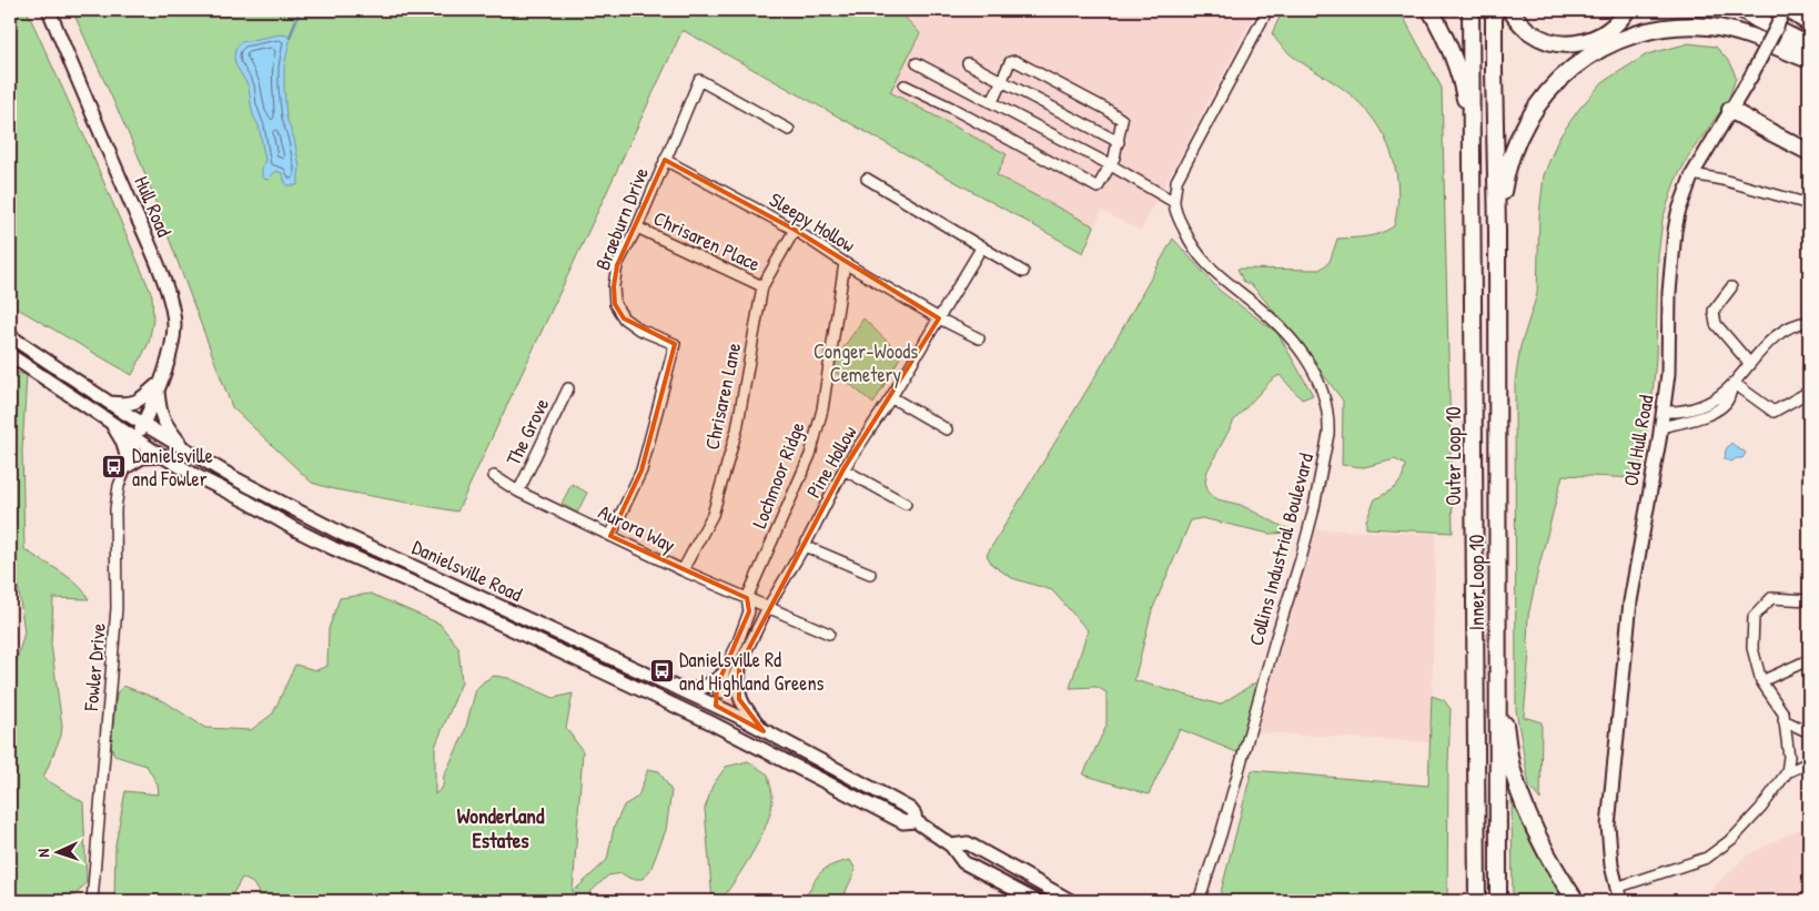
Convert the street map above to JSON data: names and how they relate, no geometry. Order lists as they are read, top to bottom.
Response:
{
  "streets": {
    "highway": ["Outer Loop 10", "Inner Loop 10"],
    "main road": ["Hull Road", "Old Hull Road", "Danielsville Road"],
    "street": [
      "Braeburn Drive",
      "Sleepy Hollow",
      "Chrisaren Place",
      "Chrisaren Lane",
      "The Grove",
      "Pine Hollow",
      "Lochmoor Ridge",
      "Aurora Way",
      "Collins Industrial Boulevard",
      "Fowler Drive"
    ]
  },
  "crossings": [
    ["Hull Road", "Danielsville Road"],
    ["Hull Road", "Fowler Drive"],
    ["Braeburn Drive", "Sleepy Hollow"],
    ["Braeburn Drive", "Chrisaren Place"],
    ["Braeburn Drive", "Aurora Way"],
    ["Sleepy Hollow", "Chrisaren Lane"],
    ["Sleepy Hollow", "Pine Hollow"],
    ["Sleepy Hollow", "Lochmoor Ridge"],
    ["Chrisaren Place", "Chrisaren Lane"],
    ["Chrisaren Lane", "Aurora Way"],
    ["The Grove", "Aurora Way"],
    ["Pine Hollow", "Aurora Way"],
    ["Pine Hollow", "Danielsville Road"],
    ["Lochmoor Ridge", "Aurora Way"],
    ["Danielsville Road", "Fowler Drive"]
  ],
  "districts": ["Wonderland Estates"],
  "parks": ["Conger-Woods Cemetery"],
  "places": {
    "bus stop": ["Danielsville and Fowler", "Danielsville Rd and Highland Greens"]
  },
  "north": "left"
}
